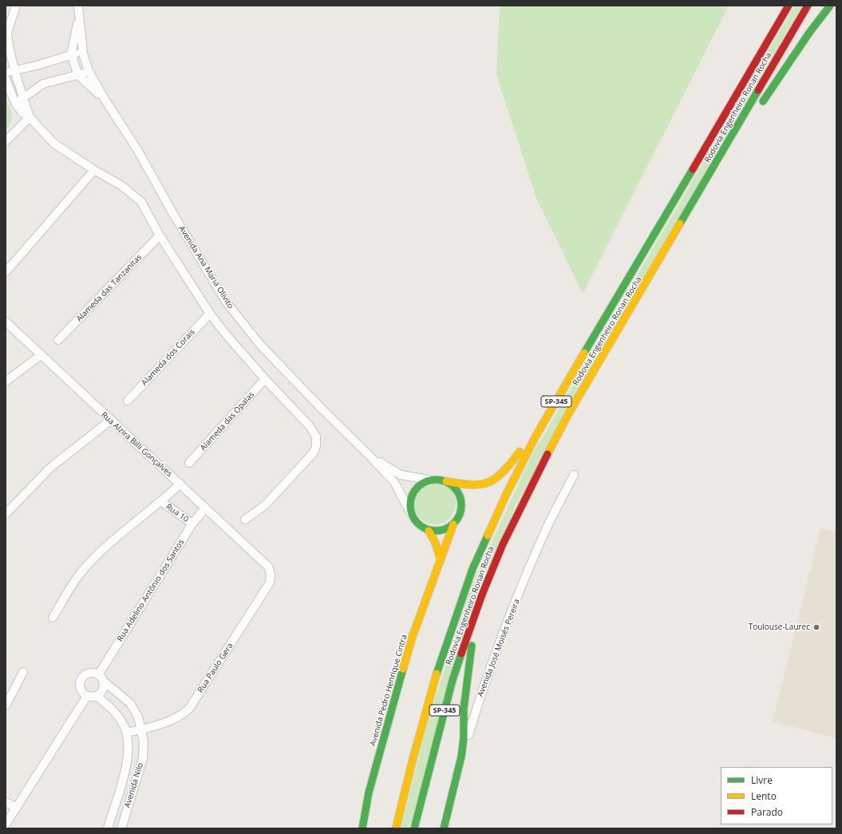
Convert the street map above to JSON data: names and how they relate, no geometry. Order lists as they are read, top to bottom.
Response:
{
  "streets": {
    "main road": [
      "Rodovia Engenheiro Ronan Rocha",
      "SP-345",
      "Avenida José Moisés Pereira",
      "Avenida Pedro Henrique Cintra"
    ],
    "street": [
      "Avenida Ana Maria Olivito",
      "Alameda das Tanzanitas",
      "Alameda dos Corais",
      "Alameda das Opalas",
      "Rua Alzira Billi Gonçalves",
      "Rua 10",
      "Rua Adelino Antônio dos Santos",
      "Rua Paulo Gera",
      "Avenida Nilo"
    ]
  },
  "crossings": [
    ["Avenida Ana Maria Olivito", "Avenida Pedro Henrique Cintra"],
    ["Rua Alzira Billi Gonçalves", "Rua Adelino Antônio dos Santos"],
    ["Rua Alzira Billi Gonçalves", "Rua Paulo Gera"],
    ["Rua 10", "Rua Adelino Antônio dos Santos"],
    ["Rua Adelino Antônio dos Santos", "Avenida Nilo"],
    ["Rua Paulo Gera", "Avenida Nilo"]
  ],
  "places": ["Toulouse-Laurec"],
  "legend": ["Livre", "Lento", "Parado"]
}
